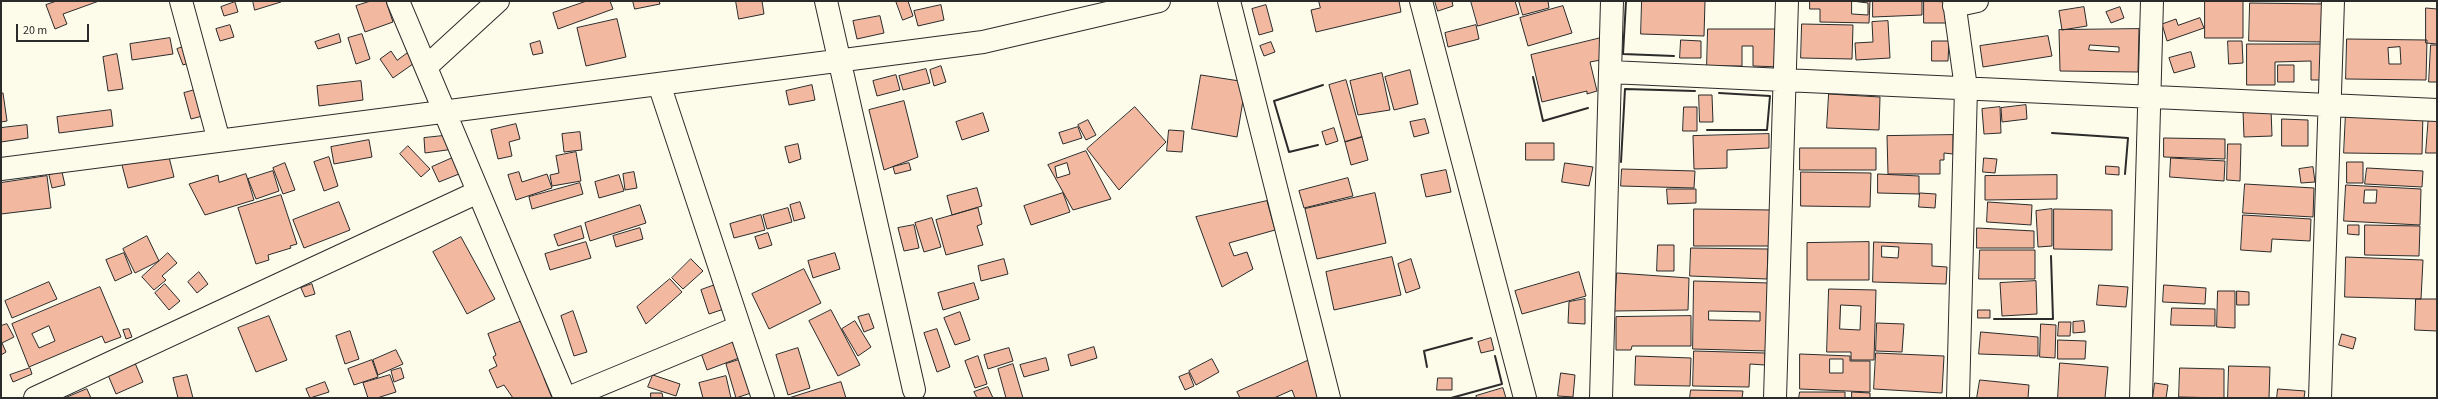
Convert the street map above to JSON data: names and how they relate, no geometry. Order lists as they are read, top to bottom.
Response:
{
  "scale_bar": "20 m"
}
